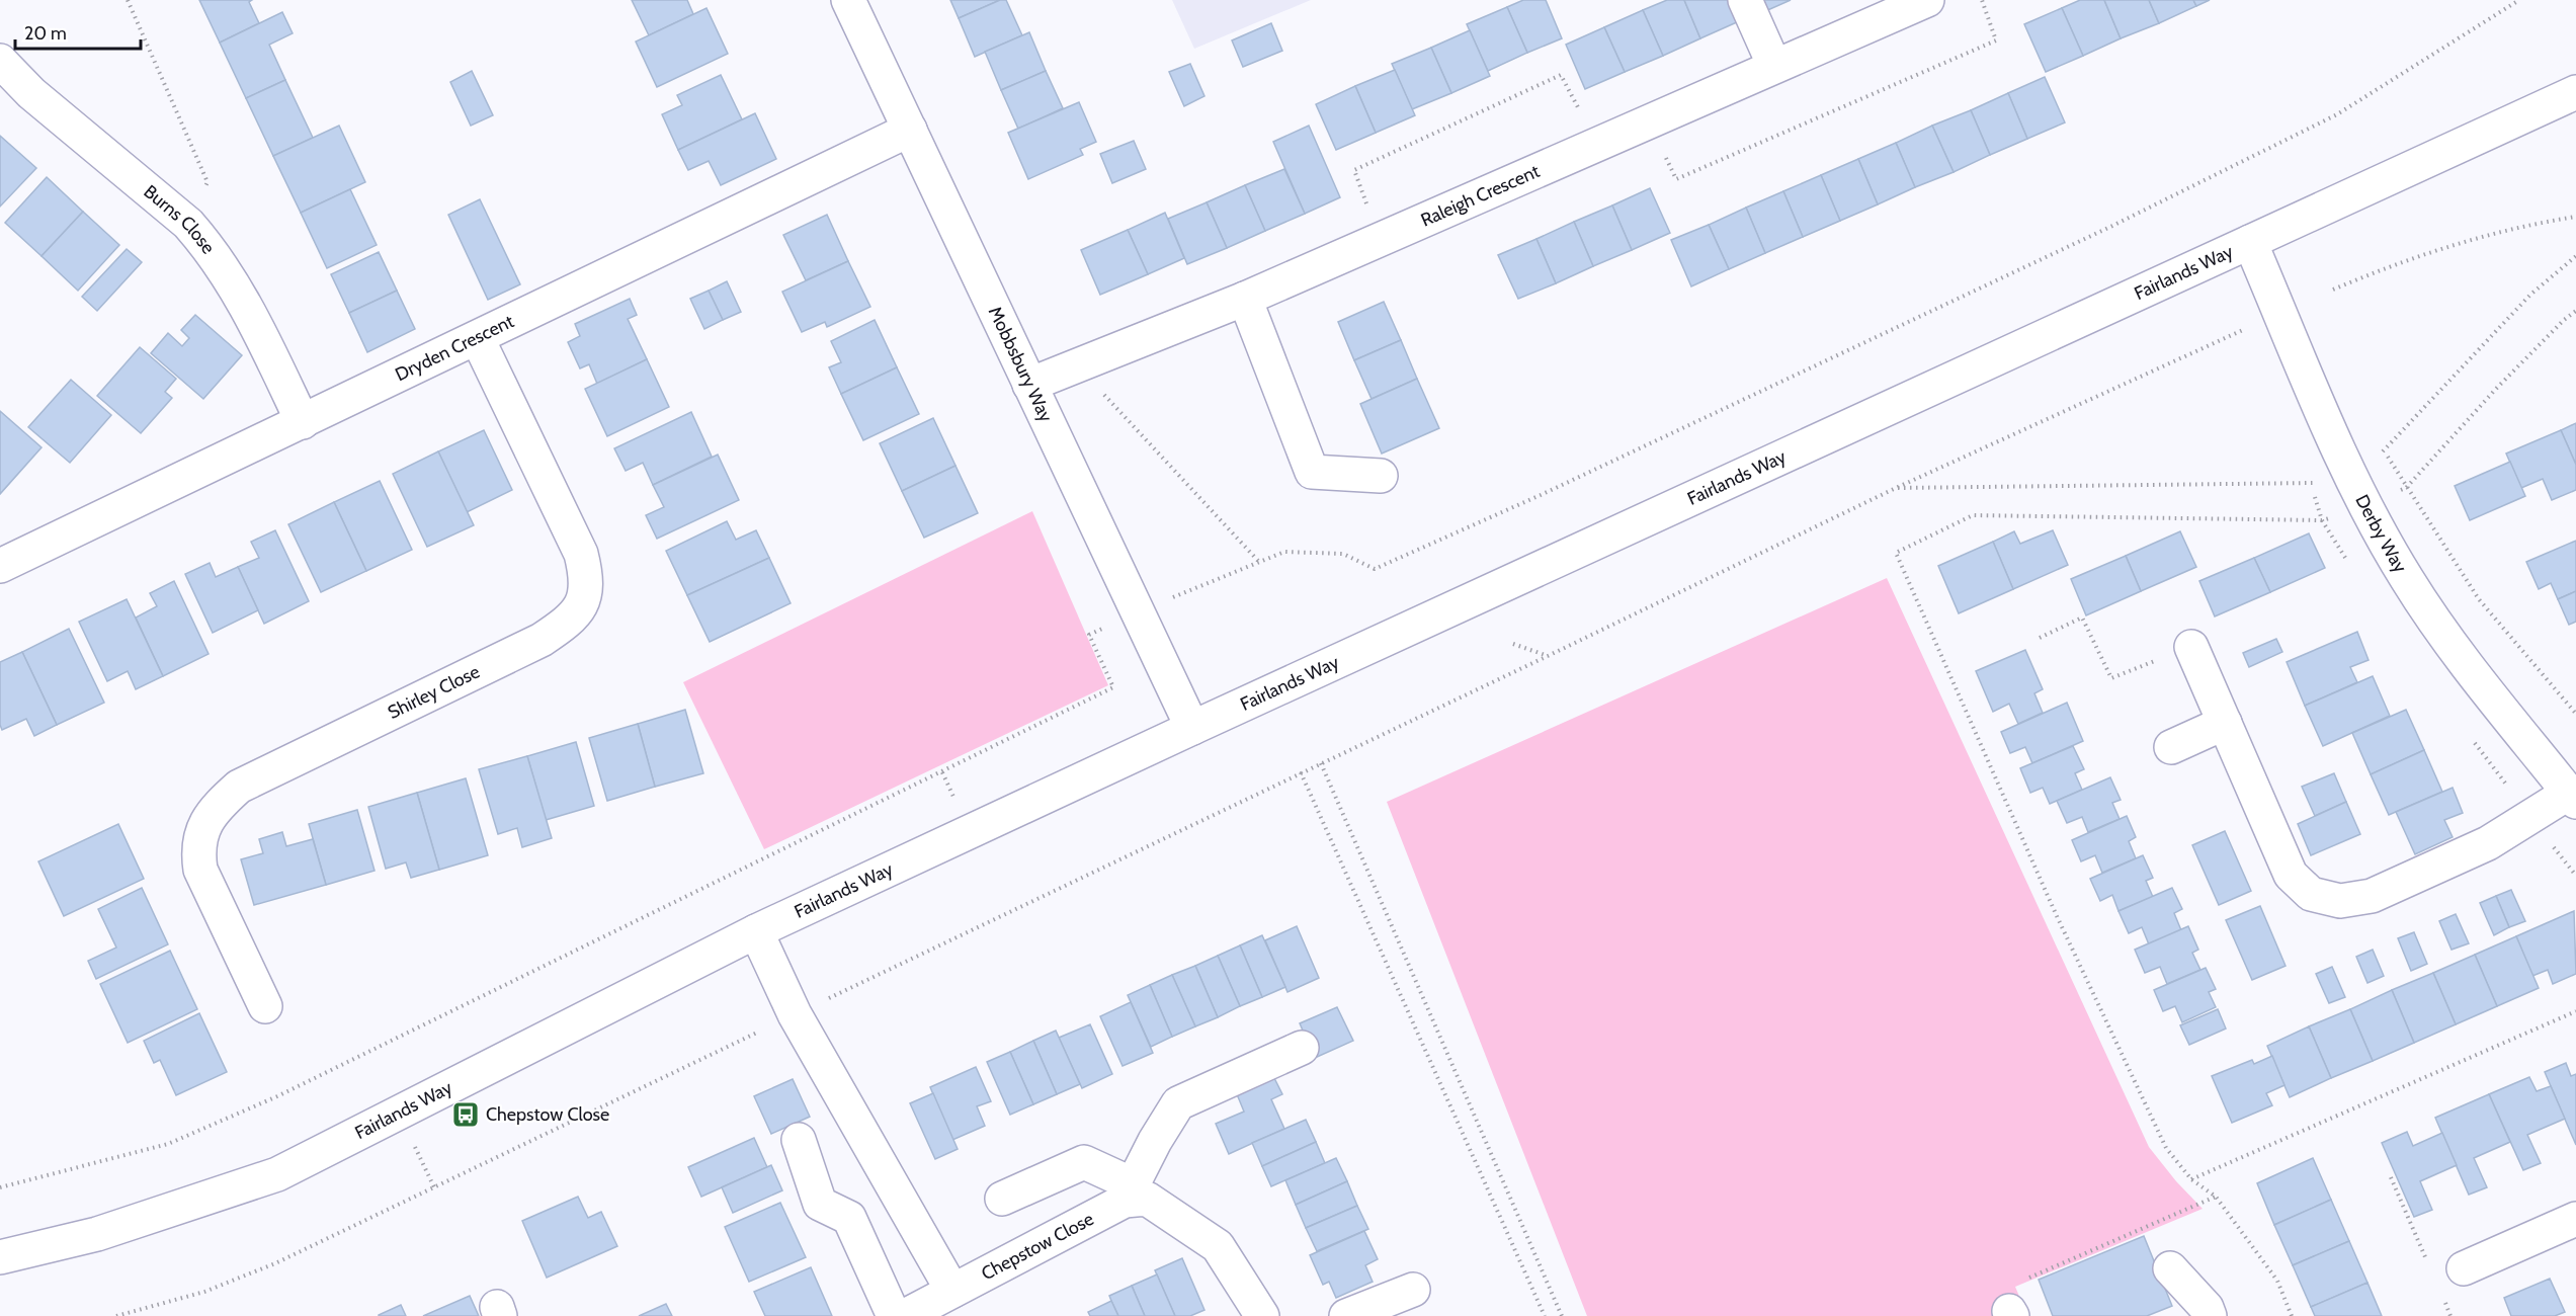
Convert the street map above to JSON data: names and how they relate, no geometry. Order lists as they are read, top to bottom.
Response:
{
  "streets": {
    "street": [
      "Raleigh Crescent",
      "Burns Close",
      "Fairlands Way",
      "Dryden Crescent",
      "Mobbsbury Way",
      "Derby Way",
      "Shirley Close",
      "Chepstow Close"
    ]
  },
  "crossings": [
    ["Raleigh Crescent", "Mobbsbury Way"],
    ["Burns Close", "Dryden Crescent"],
    ["Fairlands Way", "Mobbsbury Way"],
    ["Fairlands Way", "Derby Way"],
    ["Dryden Crescent", "Mobbsbury Way"],
    ["Dryden Crescent", "Shirley Close"]
  ],
  "places": {
    "bus stop": ["Chepstow Close"]
  },
  "scale_bar": "20 m"
}
